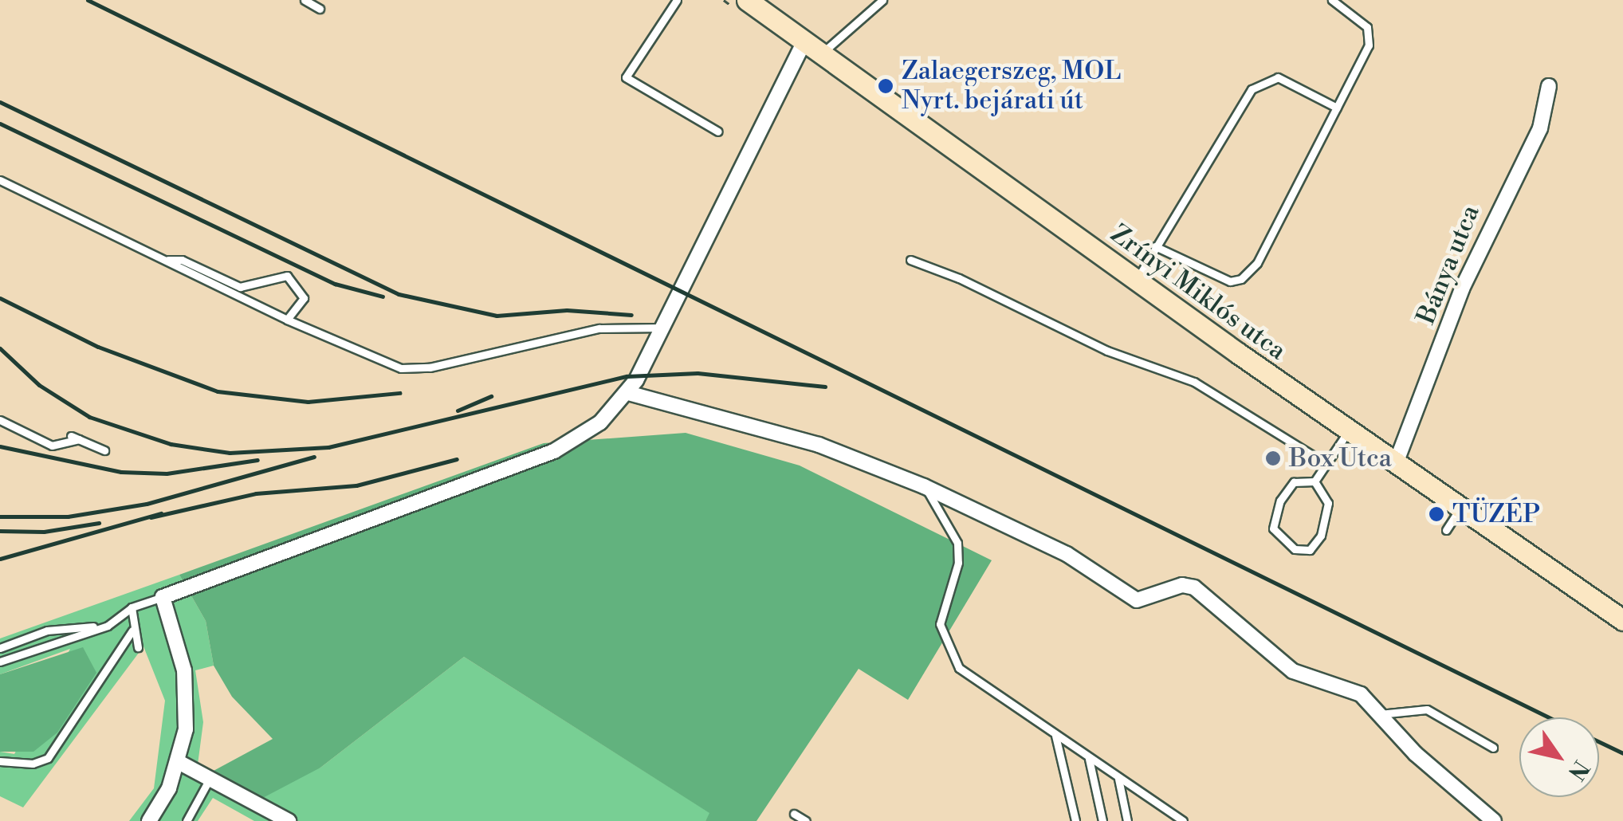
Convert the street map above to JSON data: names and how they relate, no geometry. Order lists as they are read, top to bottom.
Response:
{
  "streets": {
    "main road": ["Zrínyi Miklós utca"],
    "street": ["Bánya utca"]
  },
  "crossings": [
    ["Bánya utca", "Zrínyi Miklós utca"]
  ],
  "places": ["Zalaegerszeg, MOL Nyrt. bejárati út", "Box Utca", "TÜZÉP"],
  "north": "bottom right"
}
